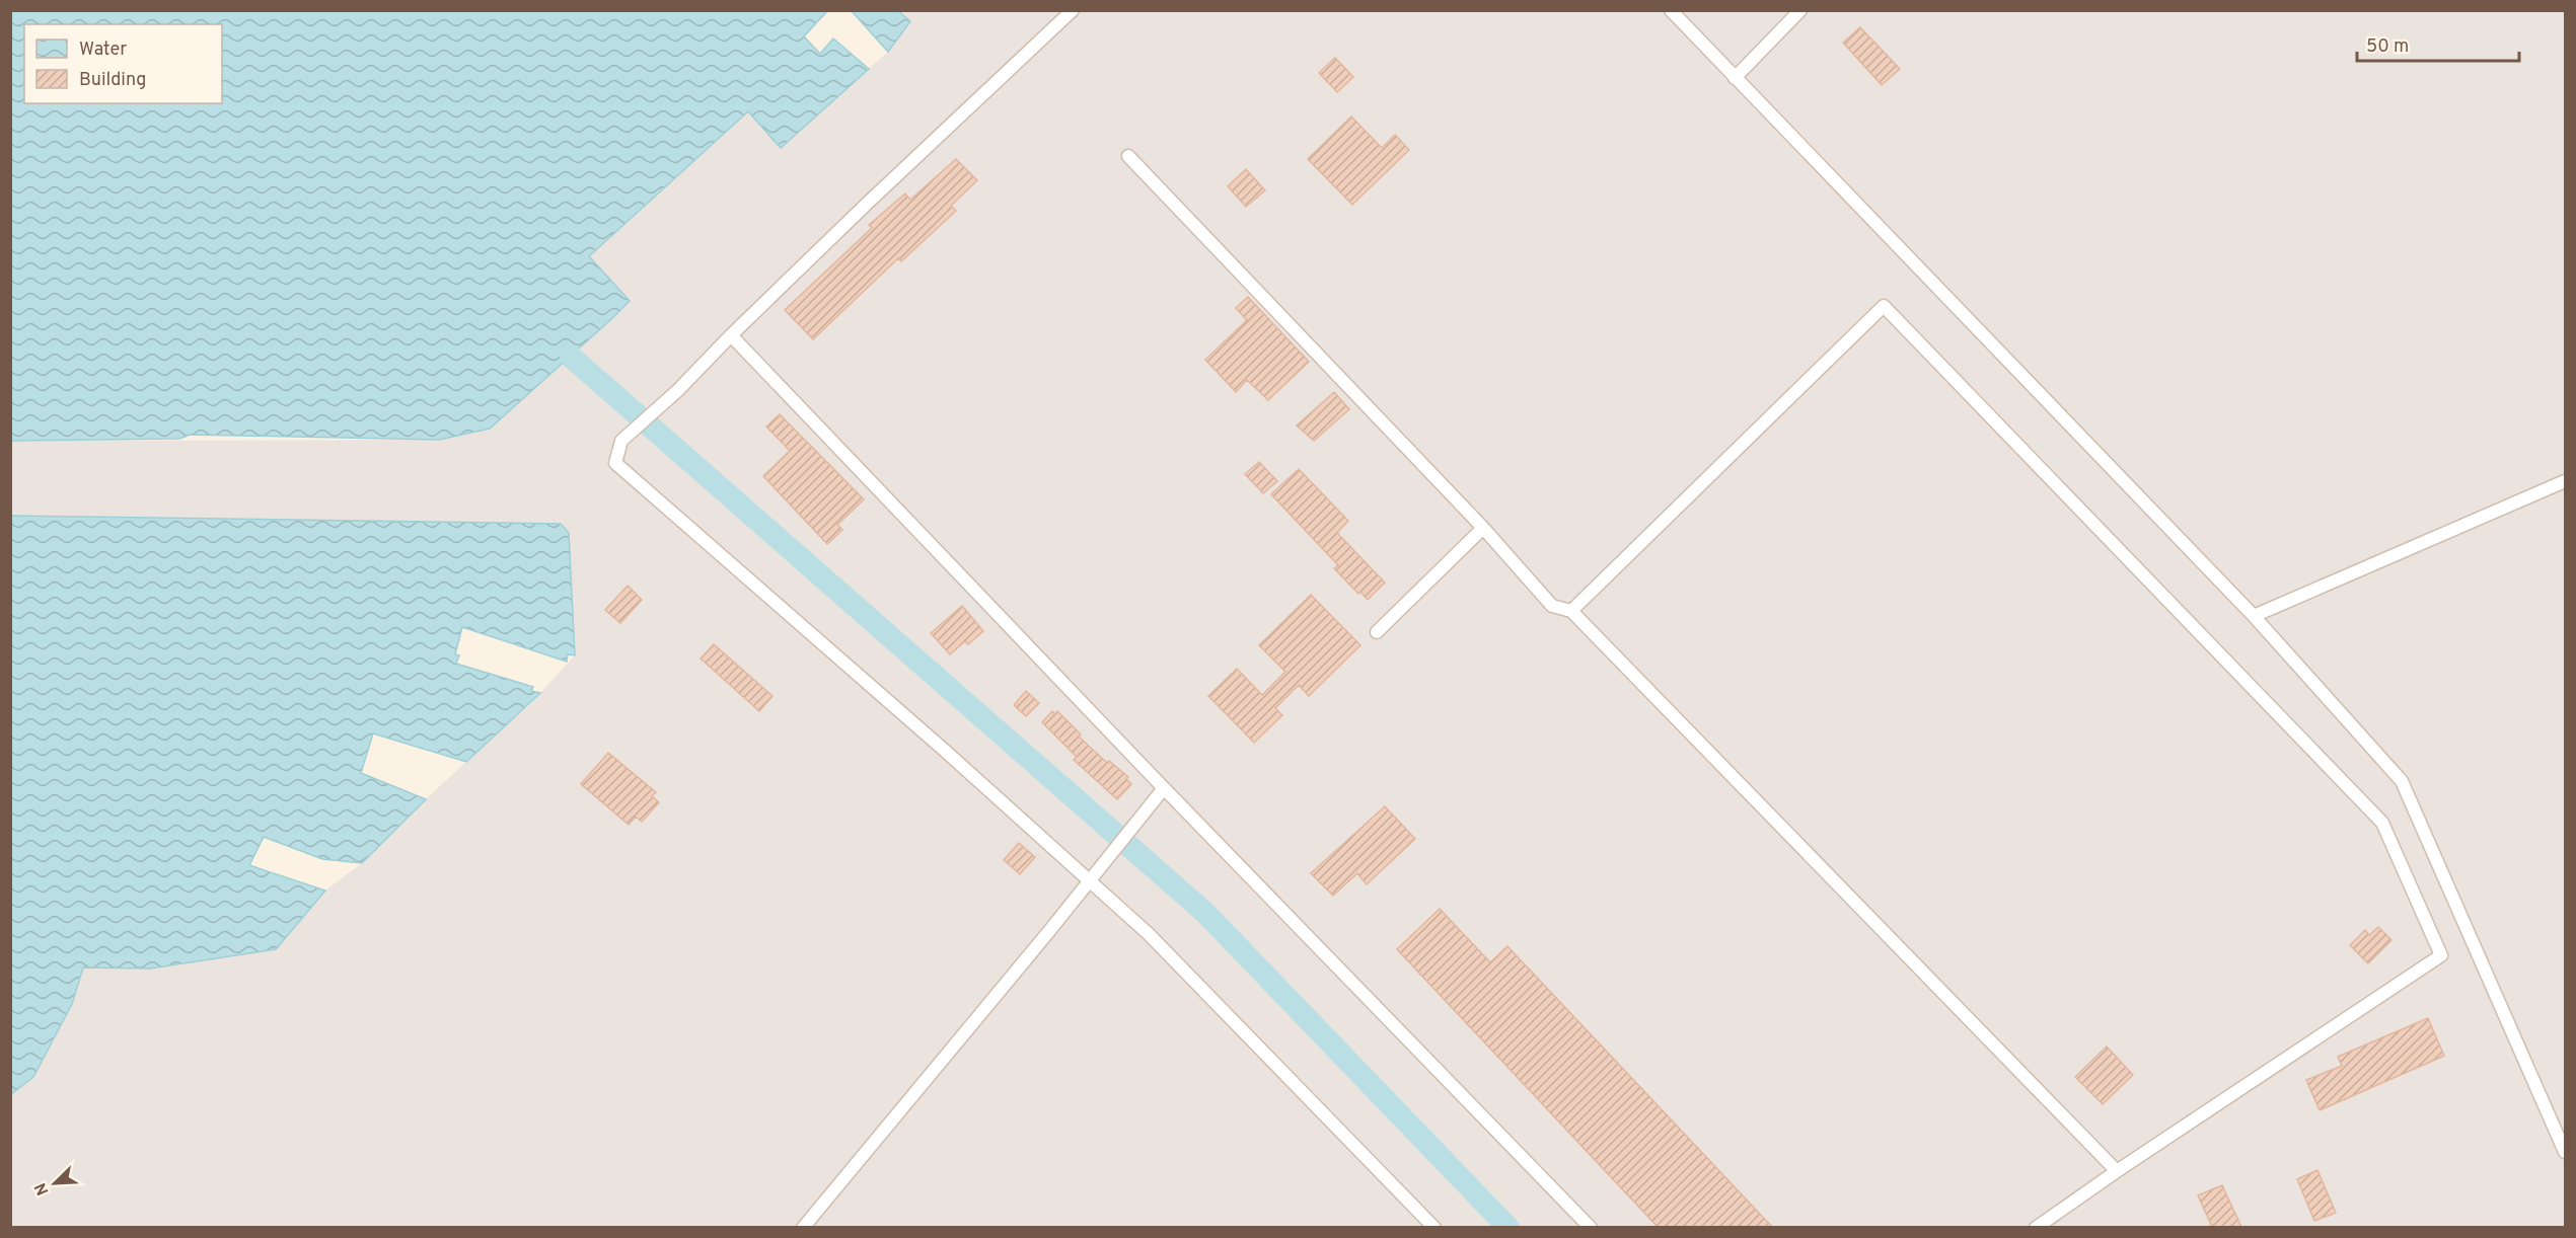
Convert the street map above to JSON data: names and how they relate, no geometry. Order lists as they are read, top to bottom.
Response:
{
  "legend": ["Water", "Building"],
  "scale_bar": "50 m",
  "north": "bottom left"
}
